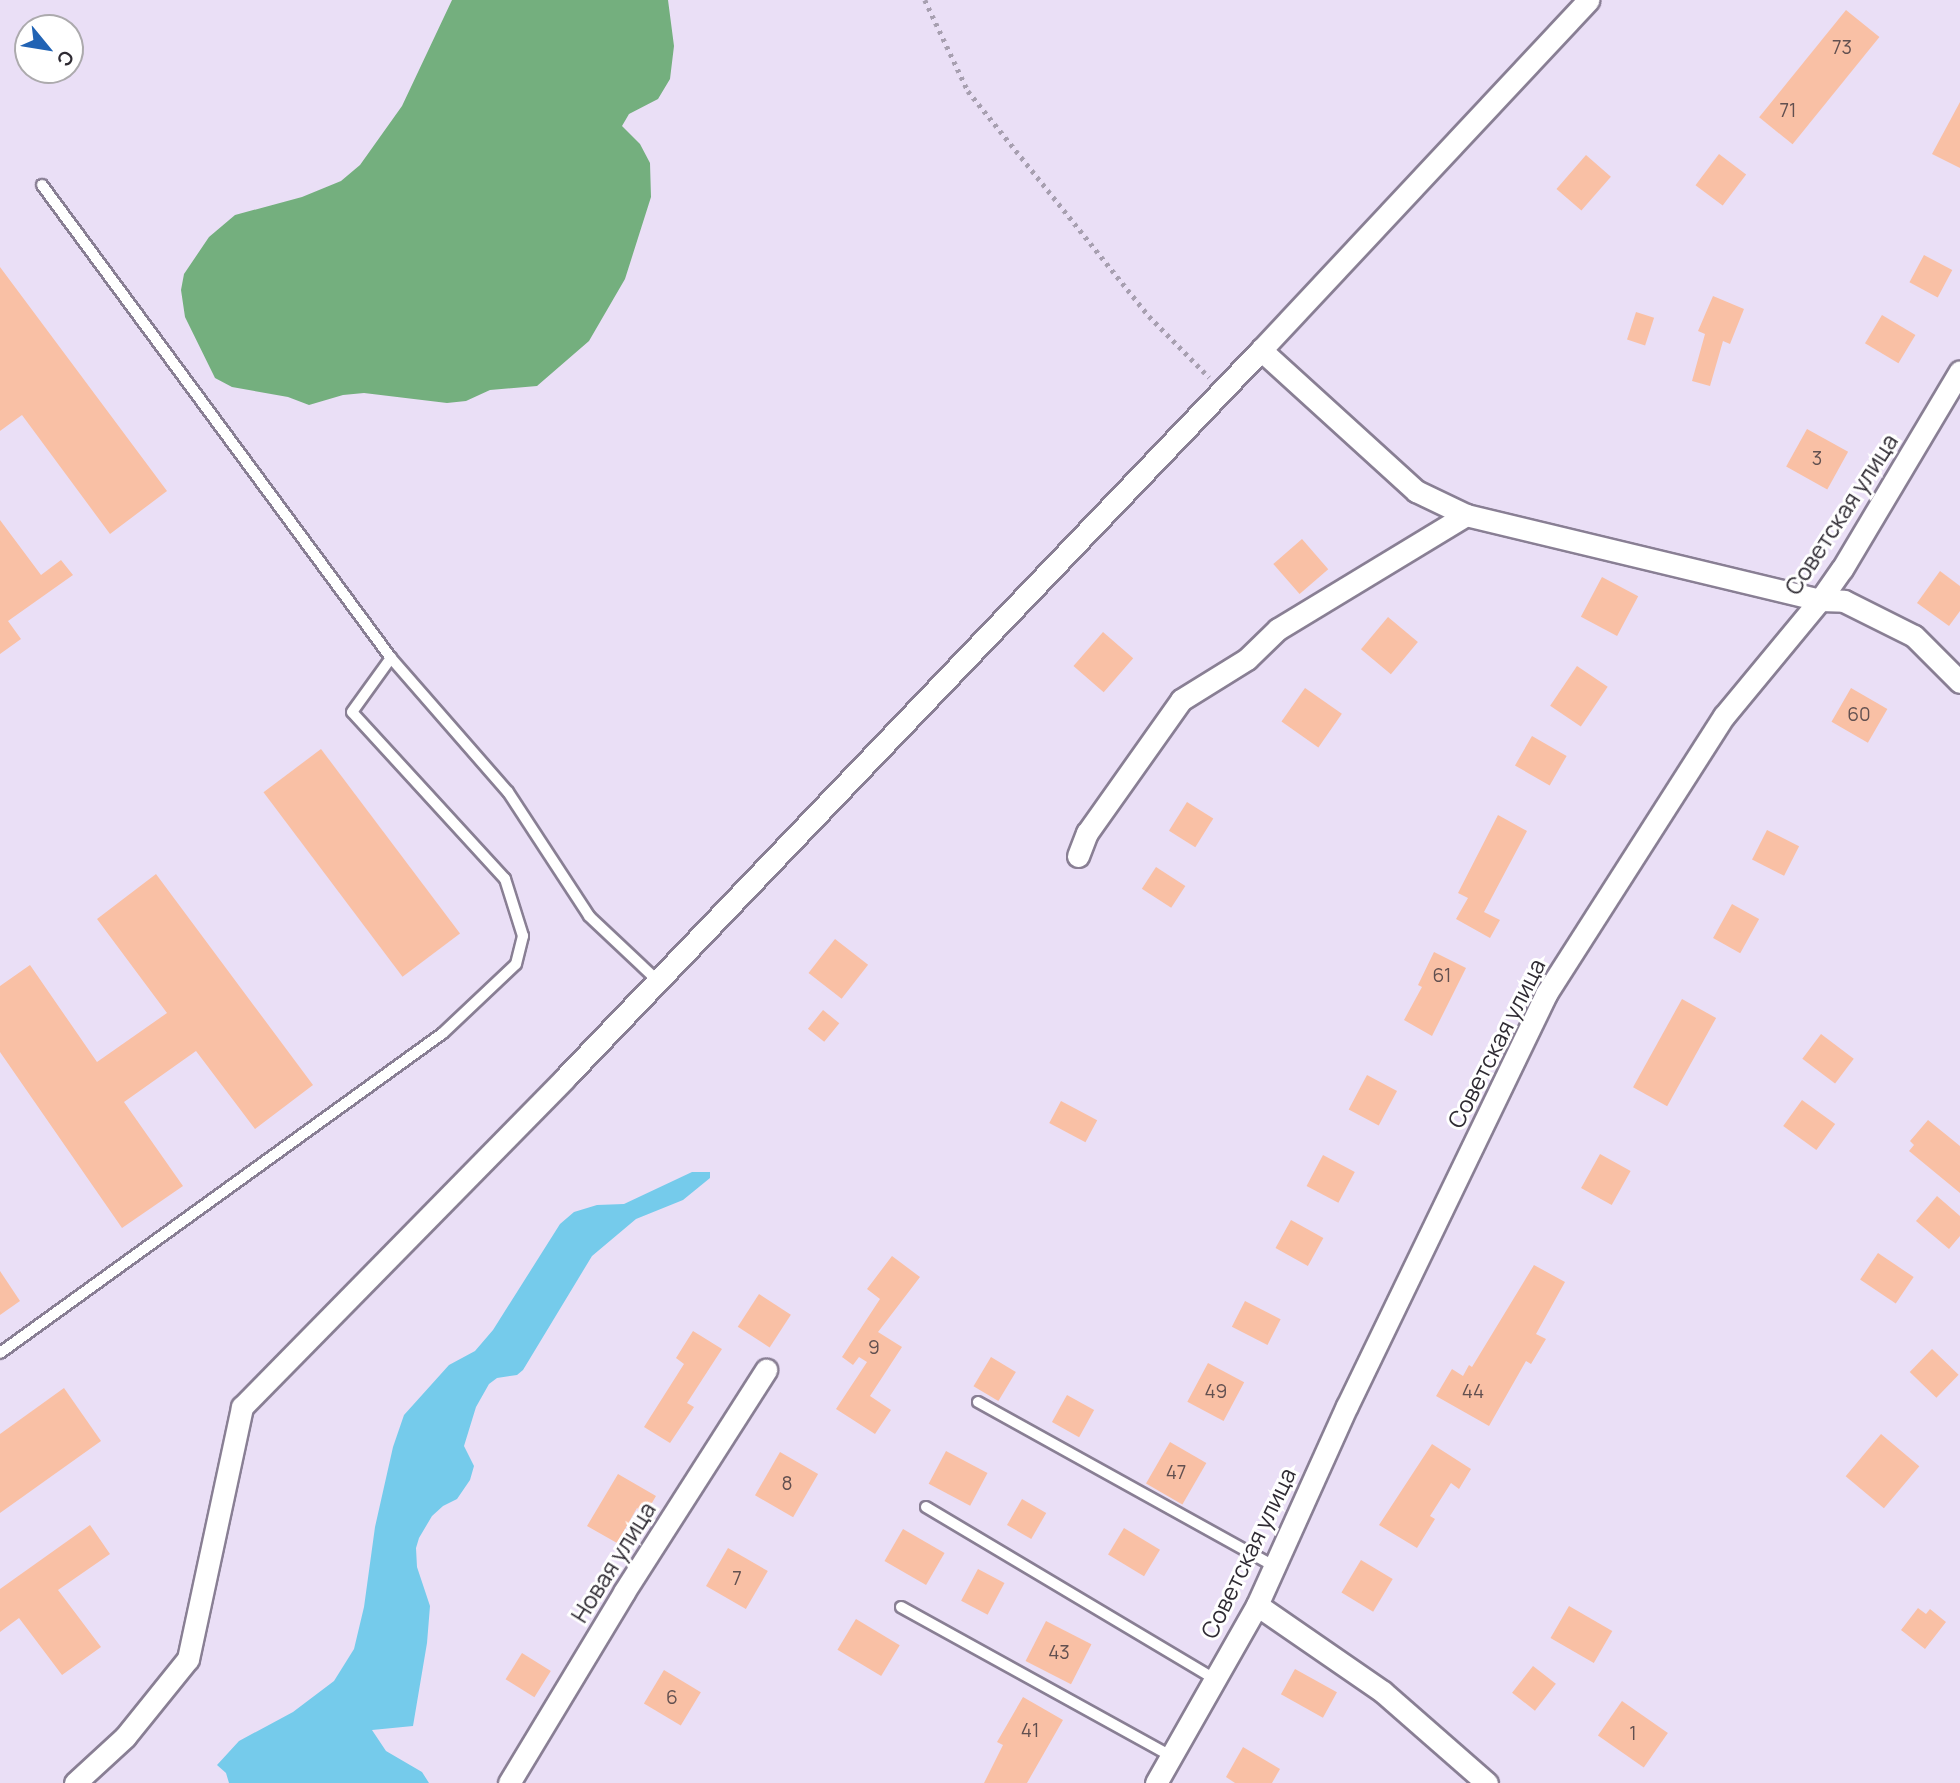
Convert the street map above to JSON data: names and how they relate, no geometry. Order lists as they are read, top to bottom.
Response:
{
  "streets": {
    "street": ["Советская улица", "Новая улица"]
  },
  "house_numbers": [
    "73",
    "71",
    "3",
    "60",
    "61",
    "9",
    "49",
    "44",
    "47",
    "8",
    "7",
    "43",
    "6",
    "41",
    "1"
  ],
  "north": "bottom right"
}
